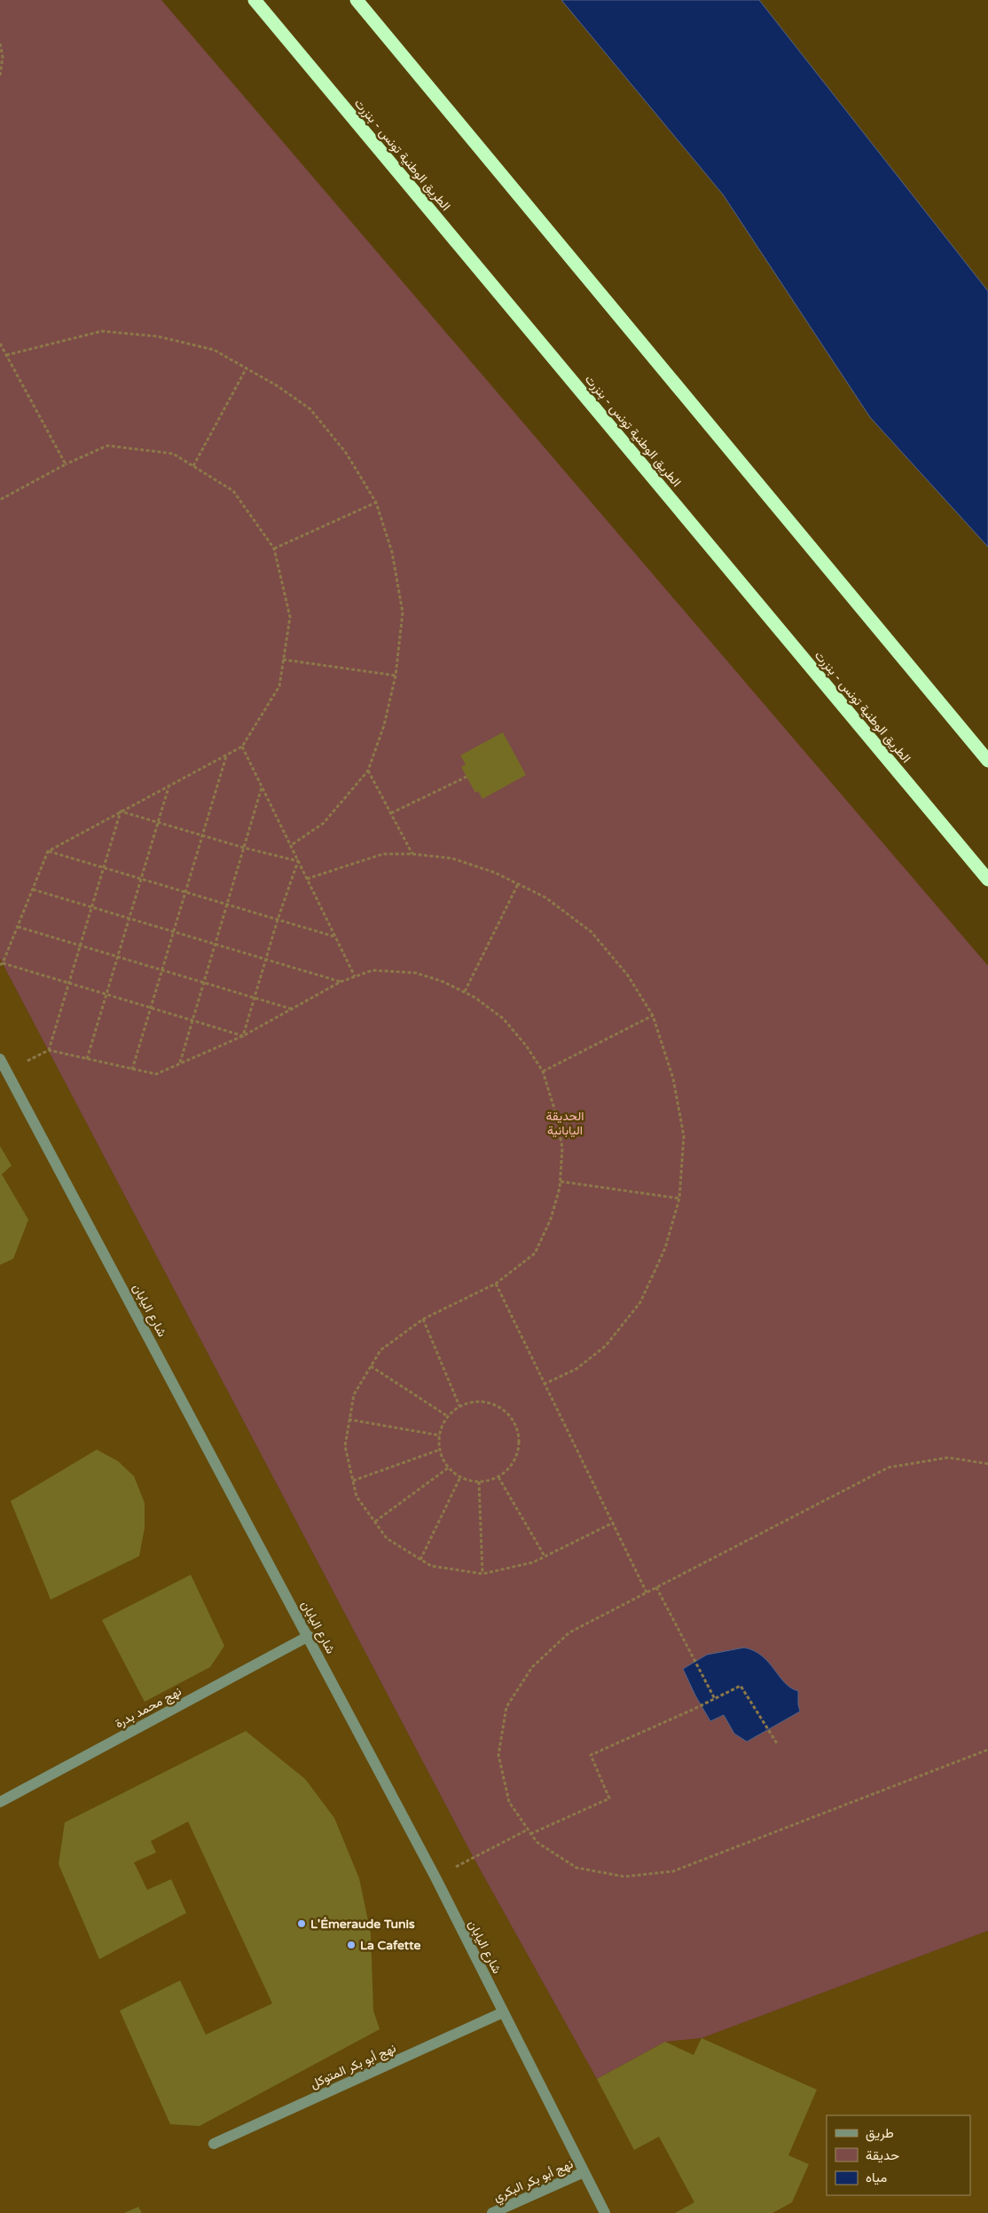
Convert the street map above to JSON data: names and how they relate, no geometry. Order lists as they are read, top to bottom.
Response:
{
  "streets": {
    "highway": ["الطريق الوطنية تونس - بنزرت"],
    "street": [
      "شارع اليابان",
      "نهج محمد بدرة",
      "نهج أبو بكر المتوكل",
      "نهج أبو بكر البكري"
    ]
  },
  "crossings": [
    ["شارع اليابان", "نهج محمد بدرة"],
    ["شارع اليابان", "نهج أبو بكر المتوكل"],
    ["شارع اليابان", "نهج أبو بكر البكري"]
  ],
  "parks": ["الحديقة اليابانية"],
  "places": ["L'Émeraude Tunis", "La Cafette"],
  "legend": ["طريق", "حديقة", "مياه"]
}
